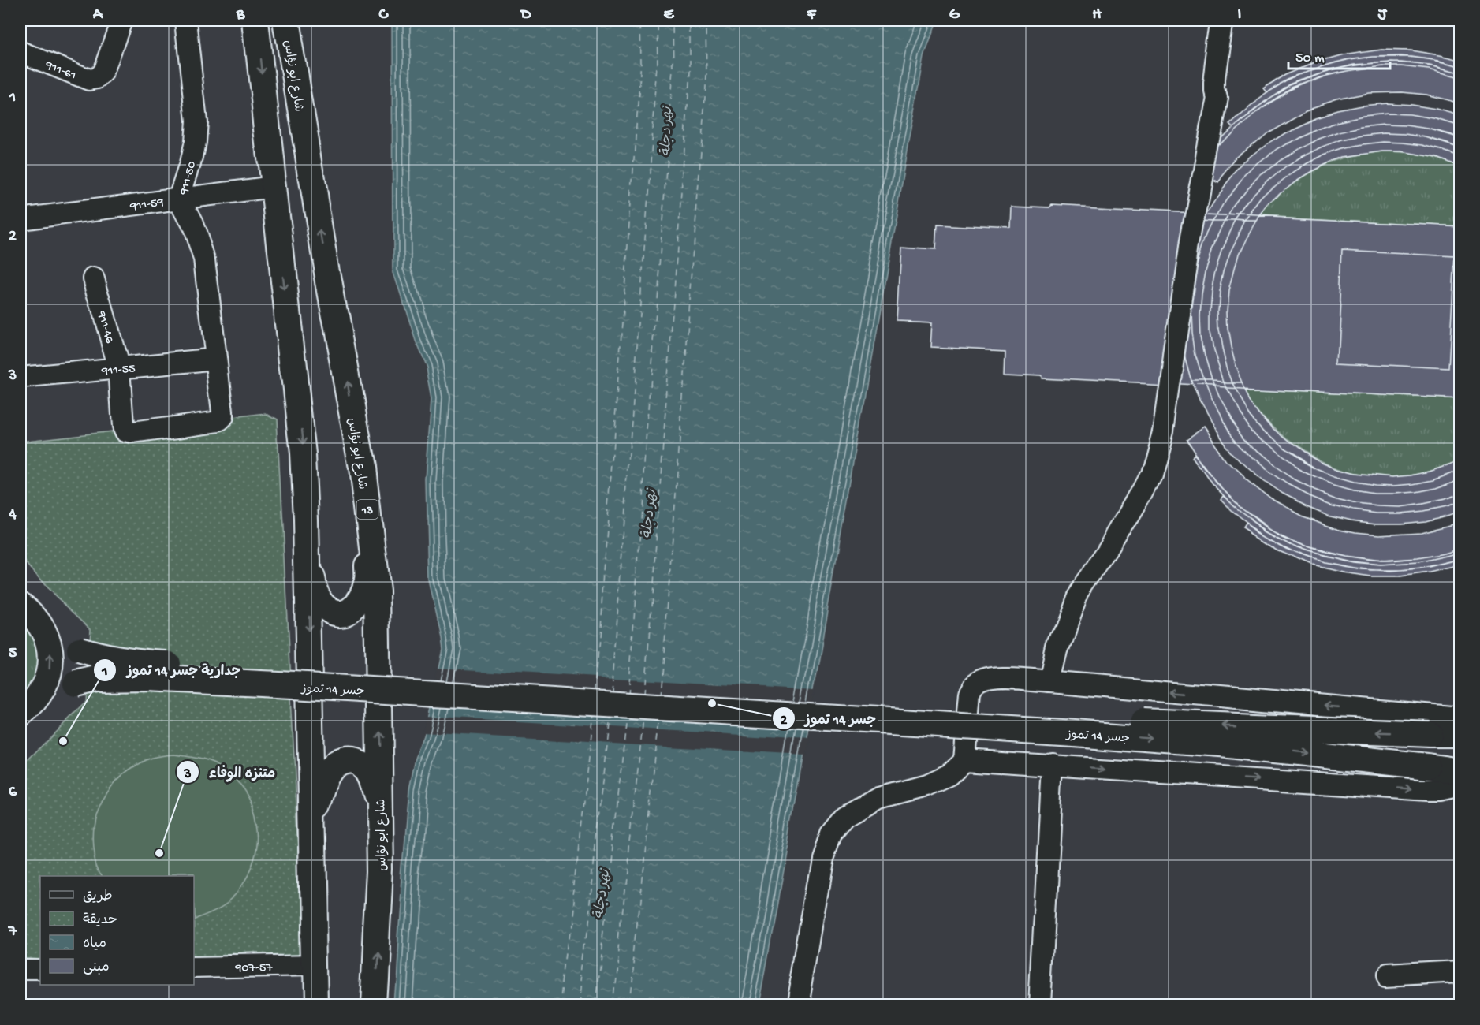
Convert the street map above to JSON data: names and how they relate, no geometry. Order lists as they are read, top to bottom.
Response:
{
  "streets": {
    "main road": ["شارع ابو نؤاس", "13", "جسر 14 تموز"],
    "street": [
      "911-61",
      "911-50",
      "911-59",
      "911-46",
      "911-55",
      "907-57"
    ]
  },
  "crossings": [
    ["911-50", "911-59"],
    ["911-50", "911-46"],
    ["911-50", "911-55"],
    ["911-46", "911-55"]
  ],
  "water": ["نهر دجلة"],
  "places": ["جسر 14 تموز", "جدارية جسر 14 تموز", "متنزه الوفاء"],
  "legend": [
    "طريق",
    "حديقة",
    "مياه",
    "مبنى"
  ],
  "scale_bar": "50 m",
  "grid": {
    "columns": [
      "A",
      "B",
      "C",
      "D",
      "E",
      "F",
      "G",
      "H",
      "I",
      "J"
    ],
    "rows": [
      "1",
      "2",
      "3",
      "4",
      "5",
      "6",
      "7"
    ]
  }
}
